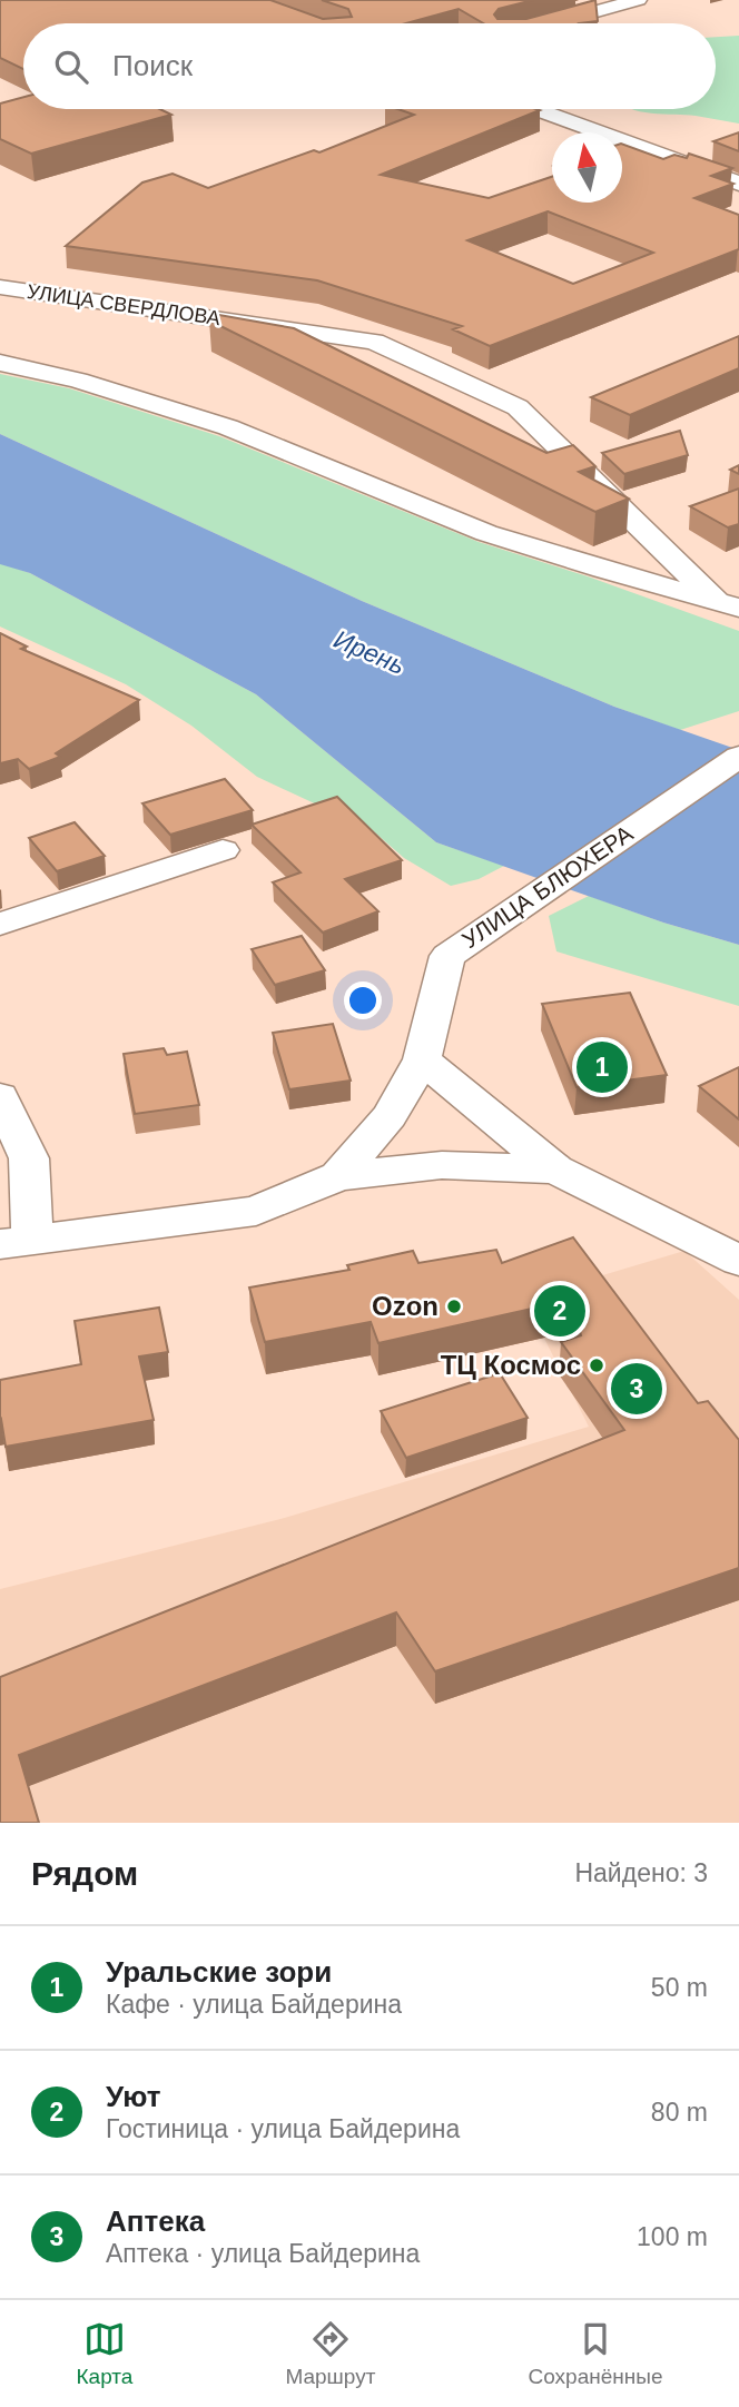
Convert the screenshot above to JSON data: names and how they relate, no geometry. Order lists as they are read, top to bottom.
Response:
{
  "streets": {
    "street": ["УЛИЦА СВЕРДЛОВА", "УЛИЦА БЛЮХЕРА"]
  },
  "water": ["Ирень"],
  "places": ["Ozon", "ТЦ Космос"],
  "north": "top",
  "page": {
    "search": "Поиск",
    "pins": ["1", "2", "3"],
    "heading": ["Рядом", "Найдено: 3"],
    "list": [
      {
        "mark": "1",
        "name": "Уральские зори",
        "note": "Кафе · улица Байдерина",
        "value": "50 m"
      },
      {
        "mark": "2",
        "name": "Уют",
        "note": "Гостиница · улица Байдерина",
        "value": "80 m"
      },
      {
        "mark": "3",
        "name": "Аптека",
        "note": "Аптека · улица Байдерина",
        "value": "100 m"
      }
    ],
    "nav": ["Карта", "Маршрут", "Сохранённые"]
  }
}
